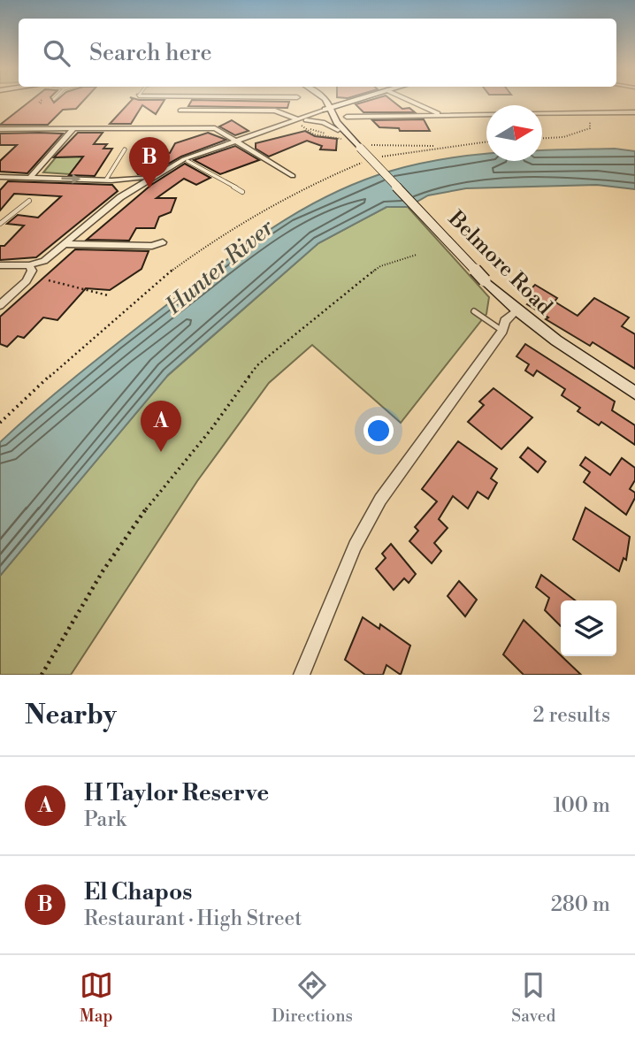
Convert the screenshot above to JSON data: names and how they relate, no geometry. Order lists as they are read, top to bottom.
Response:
{
  "streets": {
    "main road": ["Belmore Road"]
  },
  "water": ["Hunter River"],
  "north": "right",
  "page": {
    "search": "Search here",
    "pins": ["B", "A"],
    "heading": ["Nearby", "2 results"],
    "list": [
      {
        "mark": "A",
        "name": "H Taylor Reserve",
        "note": "Park",
        "value": "100 m"
      },
      {
        "mark": "B",
        "name": "El Chapos",
        "note": "Restaurant · High Street",
        "value": "280 m"
      }
    ],
    "nav": ["Map", "Directions", "Saved"]
  }
}
